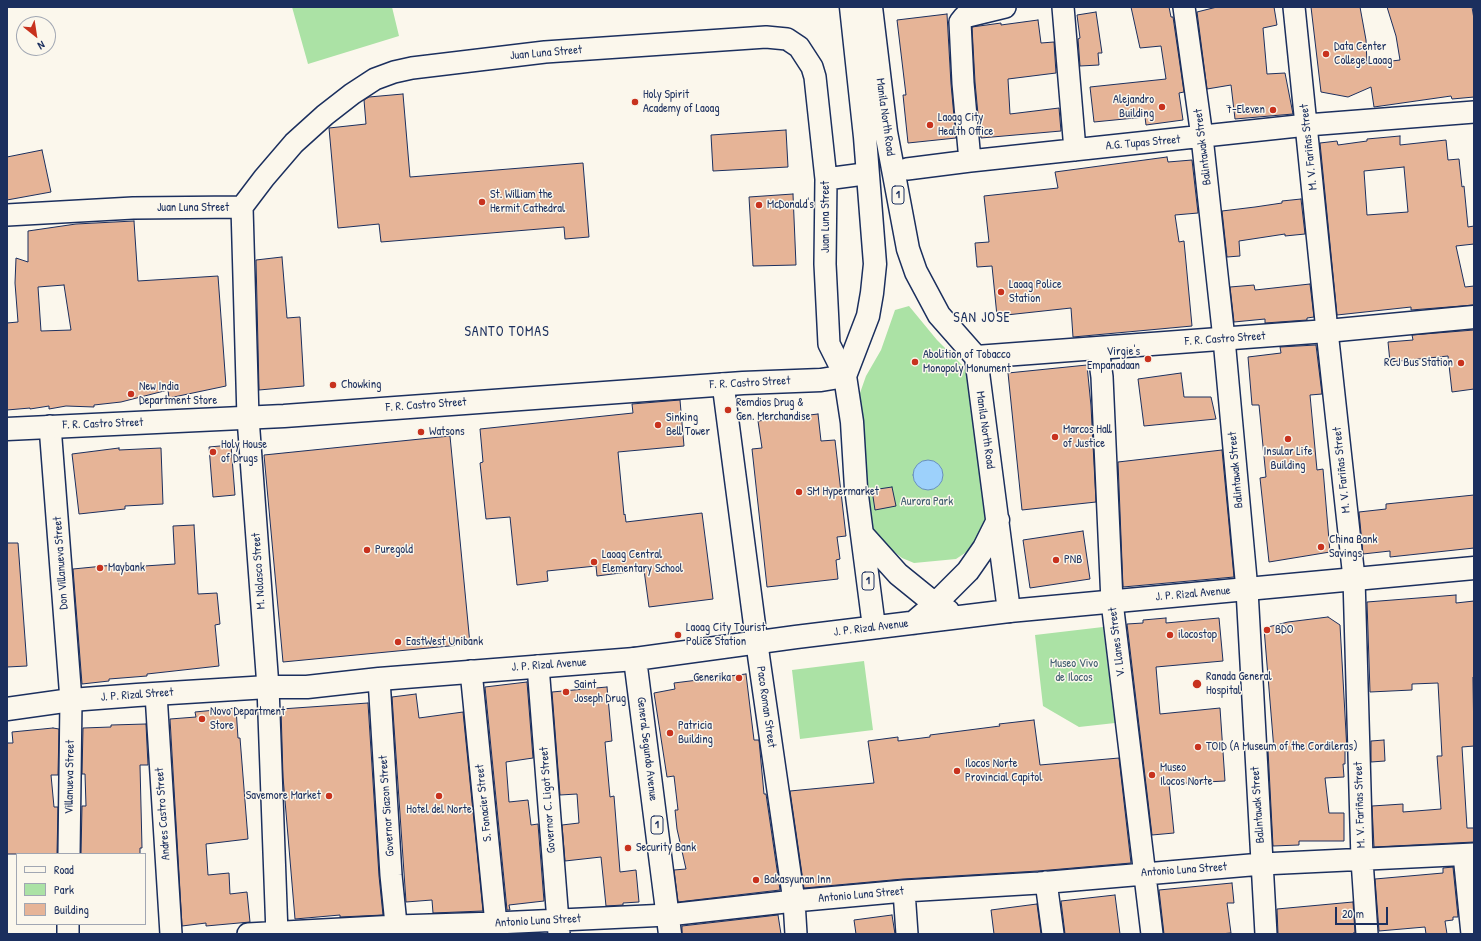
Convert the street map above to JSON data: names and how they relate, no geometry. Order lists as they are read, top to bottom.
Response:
{
  "streets": {
    "main road": [
      "Manila North Road",
      "1",
      "F. R. Castro Street",
      "J. P. Rizal Avenue",
      "J. P. Rizal Street",
      "General Segundo Avenue"
    ],
    "street": [
      "Juan Luna Street",
      "A.G. Tupas Street",
      "Balintawak Street",
      "M. V. Fariñas Street",
      "Don Villanueva Street",
      "M. Nolasco Street",
      "V. Llanes Street",
      "Paco Roman Street",
      "Villanueva Street",
      "Governor C. Ligot Street",
      "S. Fonacier Street",
      "Governor Siazon Street",
      "Andres Castro Street",
      "Antonio Luna Street"
    ]
  },
  "crossings": [
    ["Juan Luna Street", "Manila North Road"],
    ["Juan Luna Street", "F. R. Castro Street"],
    ["Juan Luna Street", "M. Nolasco Street"],
    ["Manila North Road", "F. R. Castro Street"],
    ["Manila North Road", "J. P. Rizal Avenue"],
    ["A.G. Tupas Street", "Balintawak Street"],
    ["A.G. Tupas Street", "M. V. Fariñas Street"],
    ["Balintawak Street", "F. R. Castro Street"],
    ["Balintawak Street", "J. P. Rizal Avenue"],
    ["Balintawak Street", "Antonio Luna Street"],
    ["M. V. Fariñas Street", "F. R. Castro Street"],
    ["M. V. Fariñas Street", "J. P. Rizal Avenue"],
    ["M. V. Fariñas Street", "Antonio Luna Street"],
    ["F. R. Castro Street", "Don Villanueva Street"],
    ["F. R. Castro Street", "M. Nolasco Street"],
    ["F. R. Castro Street", "V. Llanes Street"],
    ["F. R. Castro Street", "Paco Roman Street"],
    ["Don Villanueva Street", "J. P. Rizal Street"],
    ["Don Villanueva Street", "Villanueva Street"],
    ["M. Nolasco Street", "J. P. Rizal Avenue"],
    ["M. Nolasco Street", "J. P. Rizal Street"],
    ["M. Nolasco Street", "Antonio Luna Street"],
    ["J. P. Rizal Avenue", "V. Llanes Street"],
    ["J. P. Rizal Avenue", "J. P. Rizal Street"],
    ["J. P. Rizal Avenue", "Paco Roman Street"],
    ["J. P. Rizal Avenue", "General Segundo Avenue"],
    ["J. P. Rizal Avenue", "Governor C. Ligot Street"],
    ["J. P. Rizal Avenue", "S. Fonacier Street"],
    ["J. P. Rizal Avenue", "Governor Siazon Street"],
    ["V. Llanes Street", "Antonio Luna Street"],
    ["J. P. Rizal Street", "Villanueva Street"],
    ["J. P. Rizal Street", "Andres Castro Street"],
    ["Paco Roman Street", "Antonio Luna Street"],
    ["General Segundo Avenue", "Antonio Luna Street"],
    ["Governor C. Ligot Street", "Antonio Luna Street"],
    ["S. Fonacier Street", "Antonio Luna Street"],
    ["Governor Siazon Street", "Antonio Luna Street"]
  ],
  "districts": ["SAN JOSE", "SANTO TOMAS"],
  "parks": ["Aurora Park", "Museo Vivo de Ilocos"],
  "places": [
    "Data Center College Laoag",
    "Holy Spirit Academy of Laoag",
    "Alejandro Building",
    "7-Eleven",
    "Laoag City Health Office",
    "St. William the Hermit Cathedral",
    "McDonald's",
    "Laoag Police Station",
    "Virgie's Empanadaan",
    "Abolition of Tobacco Monopoly Monument",
    "RCJ Bus Station",
    "Chowking",
    "New India Department Store",
    "Remdios Drug & Gen. Merchandise",
    "Sinking Bell Tower",
    "Watsons",
    "Marcos Hall of Justice",
    "Insular Life Building",
    "Holy House of Drugs",
    "SM Hypermarket",
    "China Bank Savings",
    "Puregold",
    "PNB",
    "Laoag Central Elementary School",
    "Maybank",
    "BDO",
    "Laoag City Tourist Police Station",
    "ilocostop",
    "EastWest Unibank",
    "Generika",
    "Ranada General Hospital",
    "Saint Joseph Drug",
    "Novo Department Store",
    "Patricia Building",
    "TOID (A Museum of the Cordileras)",
    "Ilocos Norte Provincial Capitol",
    "Museo Ilocos Norte",
    "Savemore Market",
    "Hotel del Norte",
    "Security Bank",
    "Bakasyunan Inn"
  ],
  "legend": ["Road", "Park", "Building"],
  "scale_bar": "20 m",
  "north": "bottom right"
}
